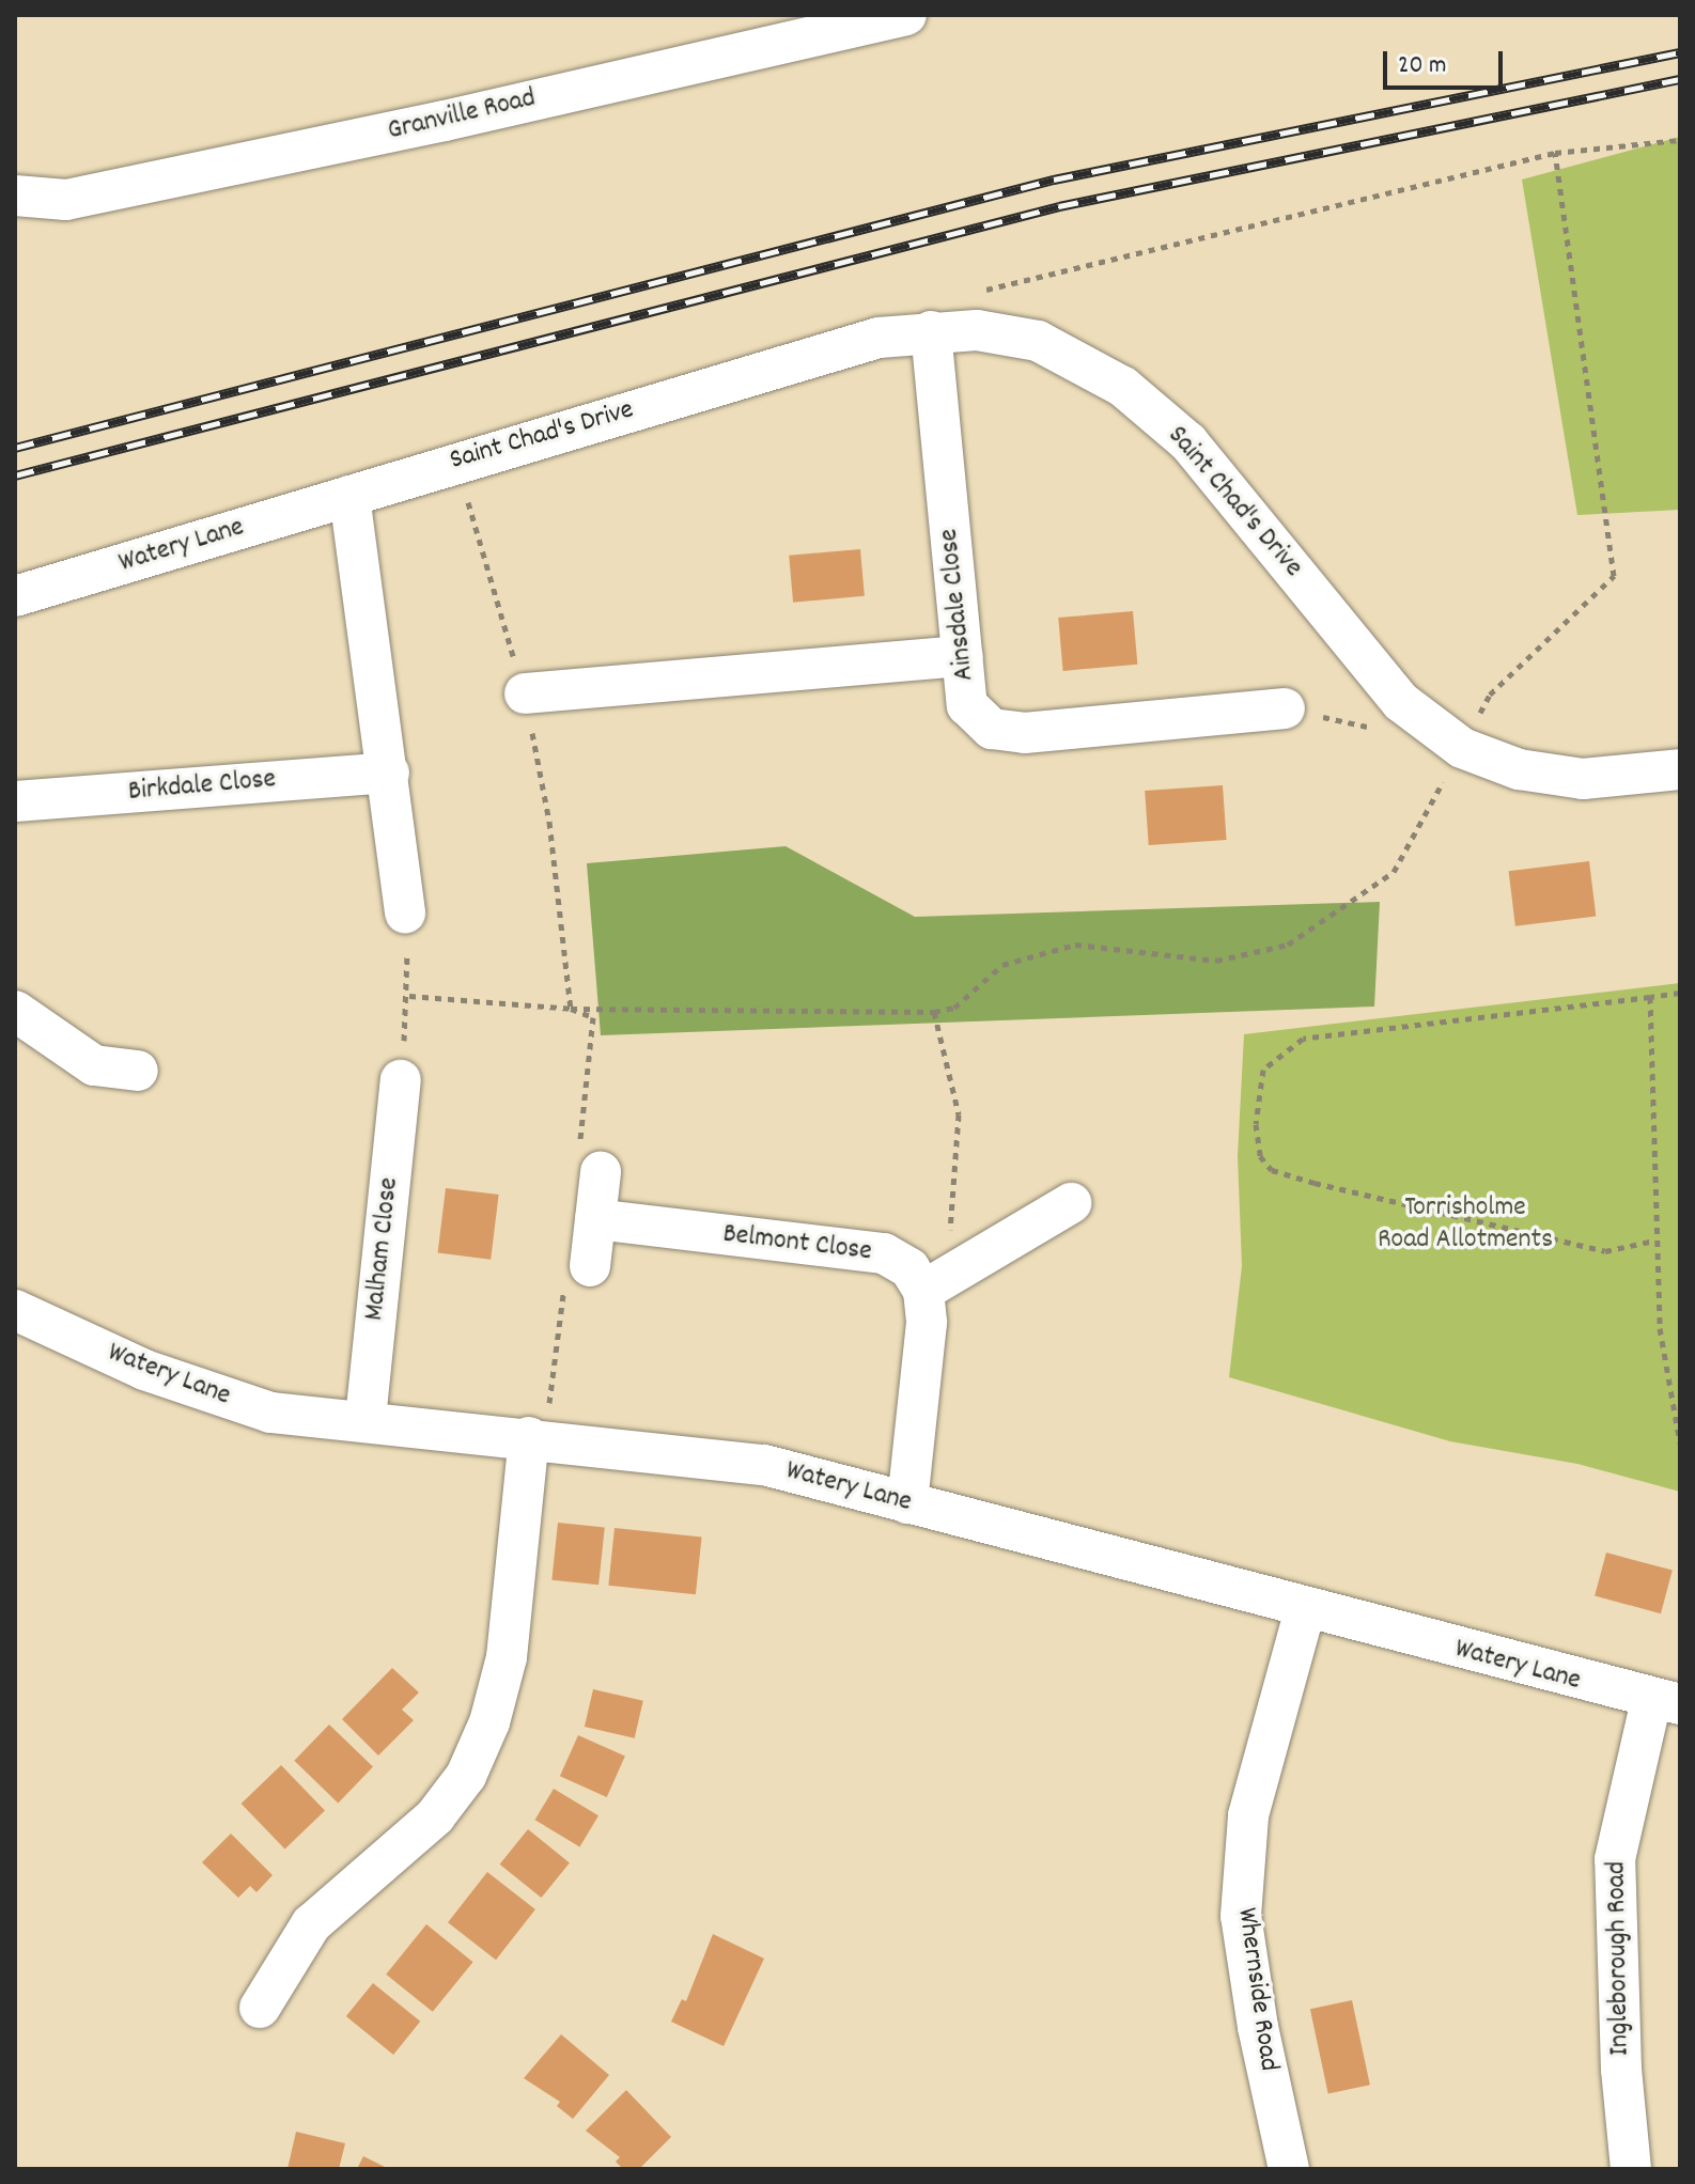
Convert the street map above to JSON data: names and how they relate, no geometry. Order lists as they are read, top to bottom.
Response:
{
  "streets": {
    "street": [
      "Granville Road",
      "Saint Chad's Drive",
      "Watery Lane",
      "Ainsdale Close",
      "Birkdale Close",
      "Belmont Close",
      "Malham Close",
      "Ingleborough Road",
      "Whernside Road"
    ]
  },
  "crossings": [
    ["Saint Chad's Drive", "Watery Lane"],
    ["Saint Chad's Drive", "Ainsdale Close"],
    ["Watery Lane", "Malham Close"],
    ["Watery Lane", "Ingleborough Road"],
    ["Watery Lane", "Whernside Road"]
  ],
  "parks": ["Torrisholme Road Allotments"],
  "scale_bar": "20 m"
}
